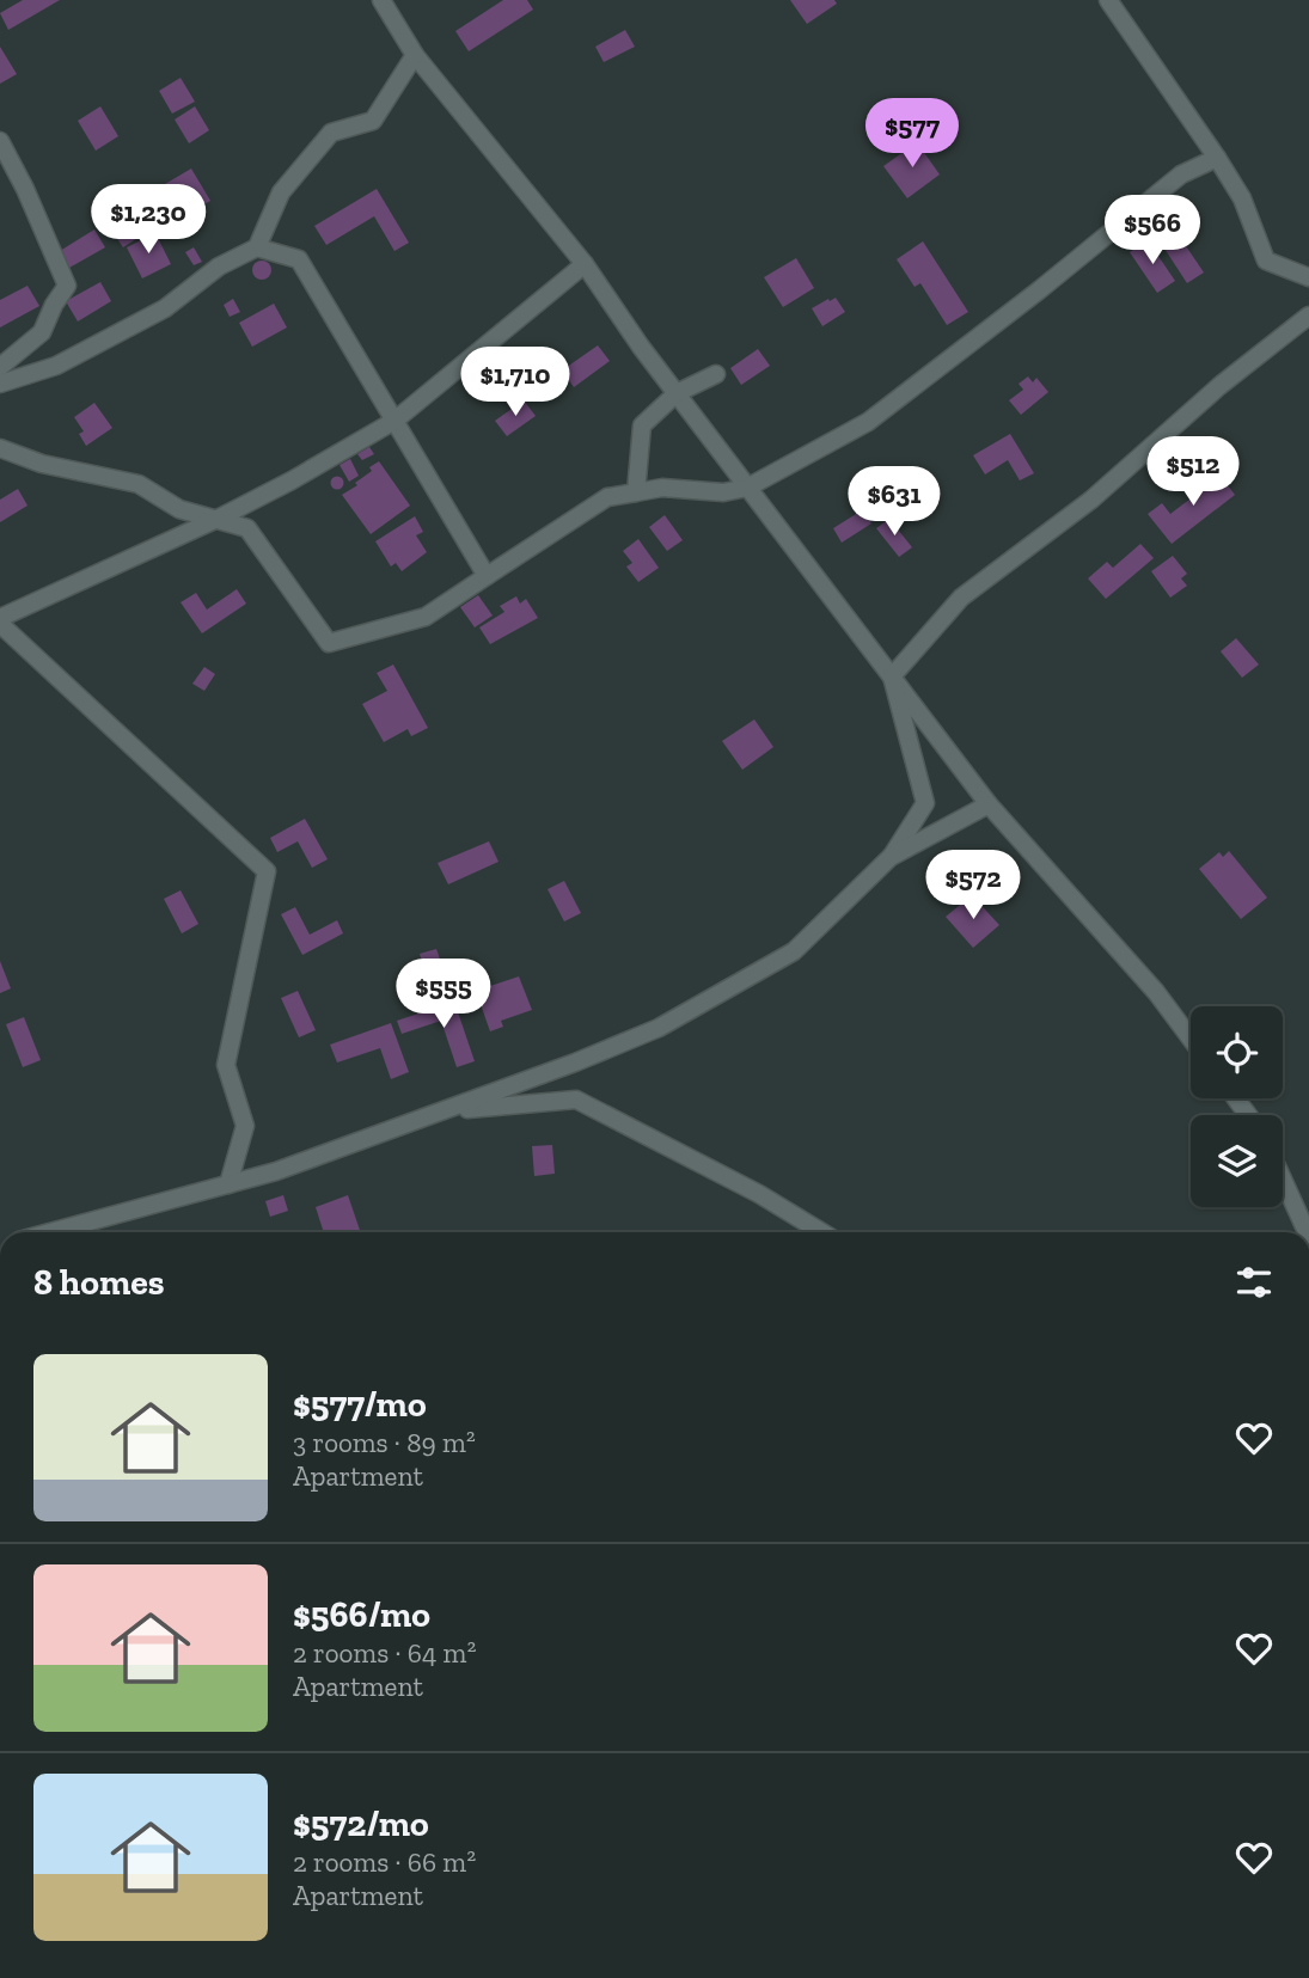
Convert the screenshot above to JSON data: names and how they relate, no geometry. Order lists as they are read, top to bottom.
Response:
{
  "page": {
    "price": [
      "$577",
      "$1,230",
      "$566",
      "$1,710",
      "$512",
      "$631",
      "$572",
      "$555"
    ],
    "heading": "8 homes",
    "list": [
      {
        "name": "$577/mo",
        "note": "3 rooms · 89 m² · Apartment"
      },
      {
        "name": "$566/mo",
        "note": "2 rooms · 64 m² · Apartment"
      },
      {
        "name": "$572/mo",
        "note": "2 rooms · 66 m² · Apartment"
      }
    ]
  }
}
